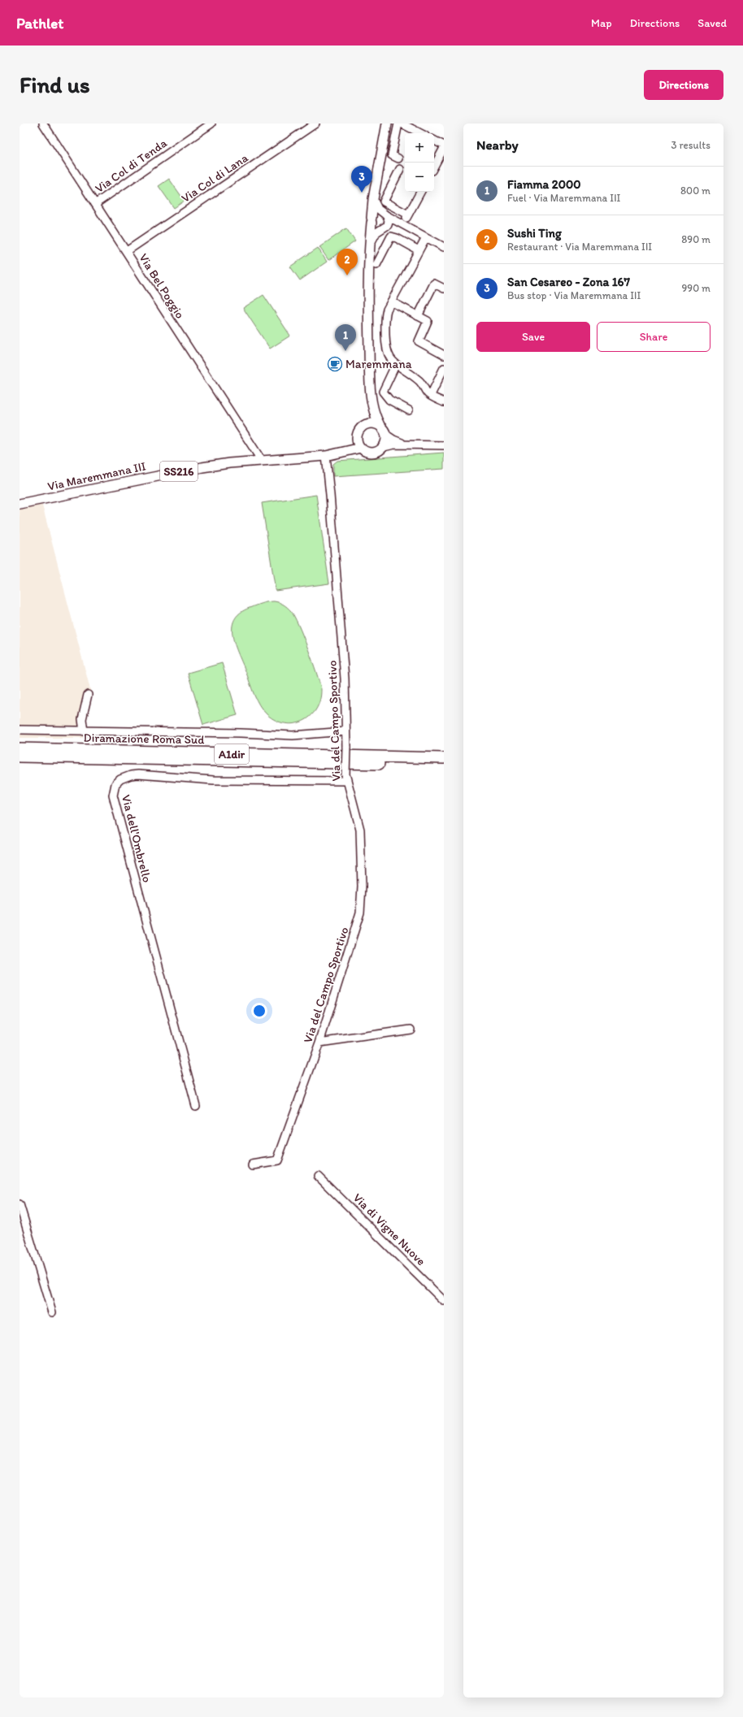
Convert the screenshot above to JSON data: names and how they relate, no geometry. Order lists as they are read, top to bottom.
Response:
{
  "streets": {
    "highway": ["Diramazione Roma Sud", "A1dir"],
    "main road": ["SS216", "Via Maremmana III"],
    "street": [
      "Via Col di Tenda",
      "Via Col di Lana",
      "Via Bel Poggio",
      "Via del Campo Sportivo",
      "Via dell'Ombrello",
      "Via di Vigne Nuove"
    ]
  },
  "crossings": [
    ["Via Col di Tenda", "Via Bel Poggio"],
    ["Via Col di Lana", "Via Bel Poggio"],
    ["Via Bel Poggio", "Via Maremmana III"],
    ["Via Maremmana III", "Via del Campo Sportivo"],
    ["Via del Campo Sportivo", "Via dell'Ombrello"]
  ],
  "places": {
    "cafe": ["Maremmana"]
  },
  "page": {
    "header": "Pathlet",
    "nav": ["Map", "Directions", "Saved"],
    "buttons": [
      "Directions",
      ["Save", "Share"]
    ],
    "title": "Find us",
    "heading": ["Nearby", "3 results"],
    "map_buttons": ["+", "−"],
    "pins": ["3", "2", "1"],
    "list": [
      {
        "mark": "1",
        "name": "Fiamma 2000",
        "note": "Fuel · Via Maremmana III",
        "value": "800 m"
      },
      {
        "mark": "2",
        "name": "Sushi Ting",
        "note": "Restaurant · Via Maremmana III",
        "value": "890 m"
      },
      {
        "mark": "3",
        "name": "San Cesareo - Zona 167",
        "note": "Bus stop · Via Maremmana III",
        "value": "990 m"
      }
    ]
  }
}
